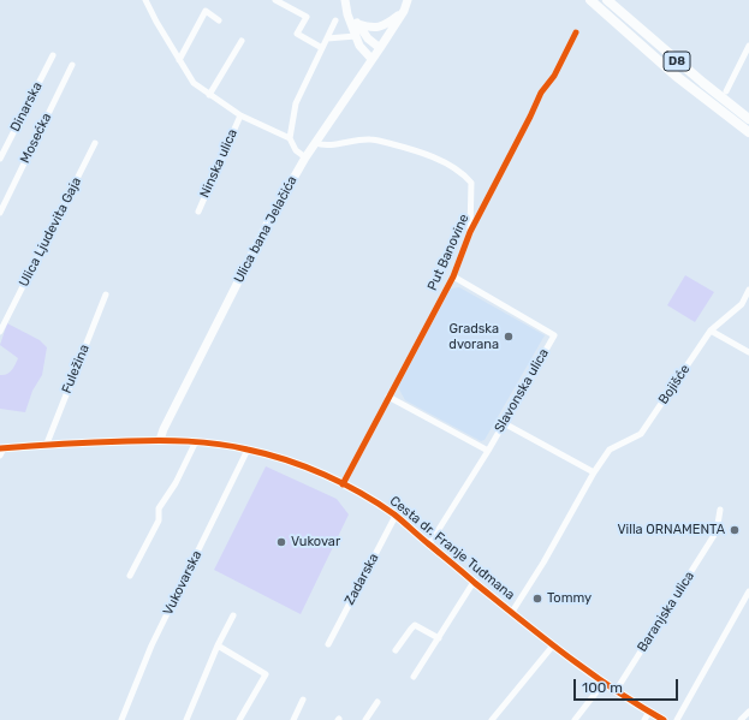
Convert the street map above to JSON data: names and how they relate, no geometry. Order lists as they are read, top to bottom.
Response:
{
  "streets": {
    "main road": ["D8", "Ulica bana Jelačića", "Cesta dr. Franje Tuđmana"],
    "street": [
      "Dinarska",
      "Mosećka",
      "Ninska ulica",
      "Ulica Ljudevita Gaja",
      "Put Banovine",
      "Fuležina",
      "Bojišće",
      "Slavonska ulica",
      "Zadarska",
      "Vukovarska",
      "Baranjska ulica"
    ]
  },
  "crossings": [
    ["Ulica bana Jelačića", "Cesta dr. Franje Tuđmana"],
    ["Put Banovine", "Slavonska ulica"],
    ["Put Banovine", "Cesta dr. Franje Tuđmana"],
    ["Fuležina", "Cesta dr. Franje Tuđmana"],
    ["Bojišće", "Cesta dr. Franje Tuđmana"],
    ["Slavonska ulica", "Cesta dr. Franje Tuđmana"],
    ["Cesta dr. Franje Tuđmana", "Zadarska"],
    ["Cesta dr. Franje Tuđmana", "Vukovarska"],
    ["Cesta dr. Franje Tuđmana", "Baranjska ulica"]
  ],
  "places": [
    "Gradska dvorana",
    "Villa ORNAMENTA",
    "Vukovar",
    "Tommy"
  ],
  "scale_bar": "100 m"
}
